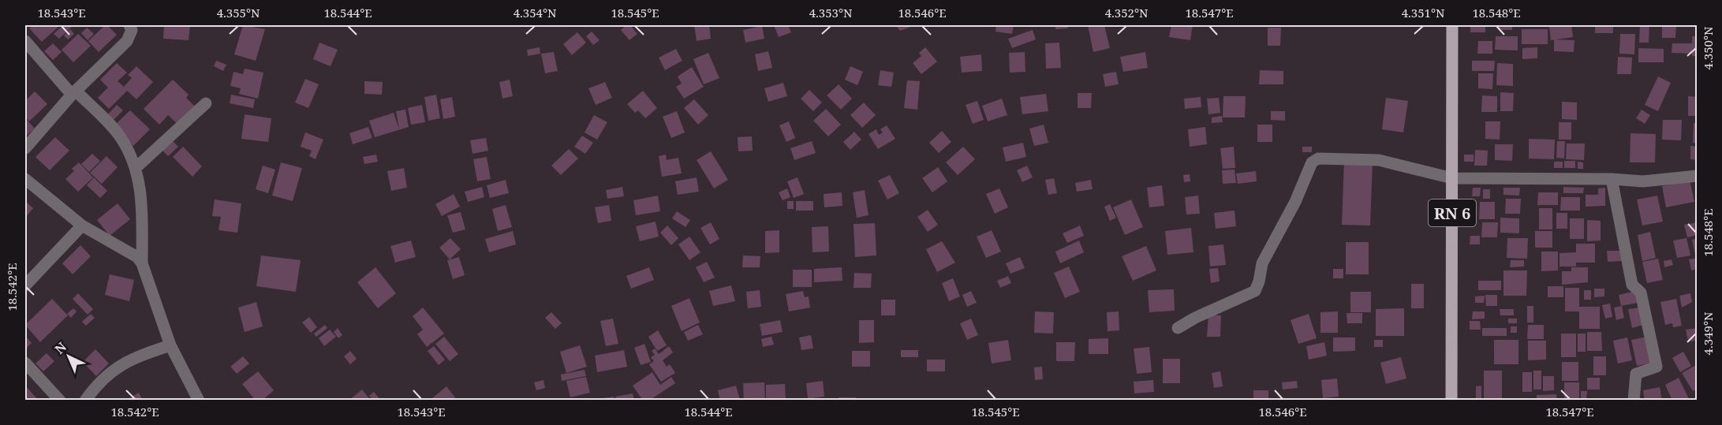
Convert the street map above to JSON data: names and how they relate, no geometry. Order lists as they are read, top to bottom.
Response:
{
  "streets": {
    "main road": ["RN 6"]
  },
  "north": "top left",
  "coordinates": [
    "18.543°E",
    "4.355°N",
    "18.544°E",
    "4.354°N",
    "18.545°E",
    "4.353°N",
    "18.546°E",
    "4.352°N",
    "18.547°E",
    "4.351°N",
    "18.548°E",
    "4.350°N",
    "18.542°E",
    "4.349°N"
  ]
}
